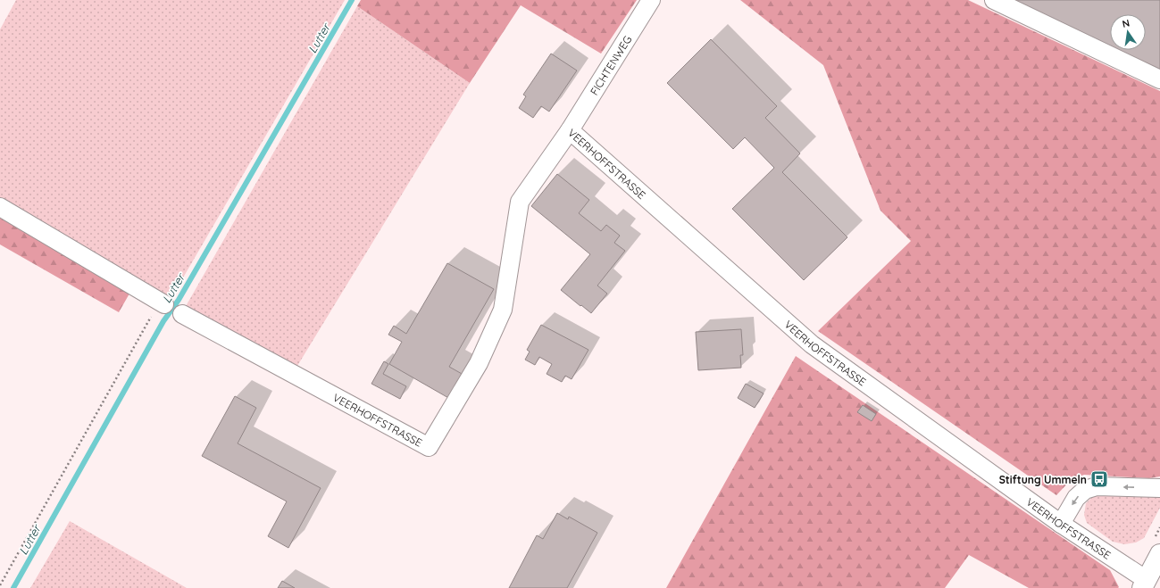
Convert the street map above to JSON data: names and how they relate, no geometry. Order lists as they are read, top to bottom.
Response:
{
  "streets": {
    "street": ["FICHTENWEG", "VEERHOFFSTRASSE"]
  },
  "crossings": [
    ["FICHTENWEG", "VEERHOFFSTRASSE"]
  ],
  "water": ["Lutter"],
  "places": {
    "bus stop": ["Stiftung Ummeln"]
  },
  "north": "top"
}
